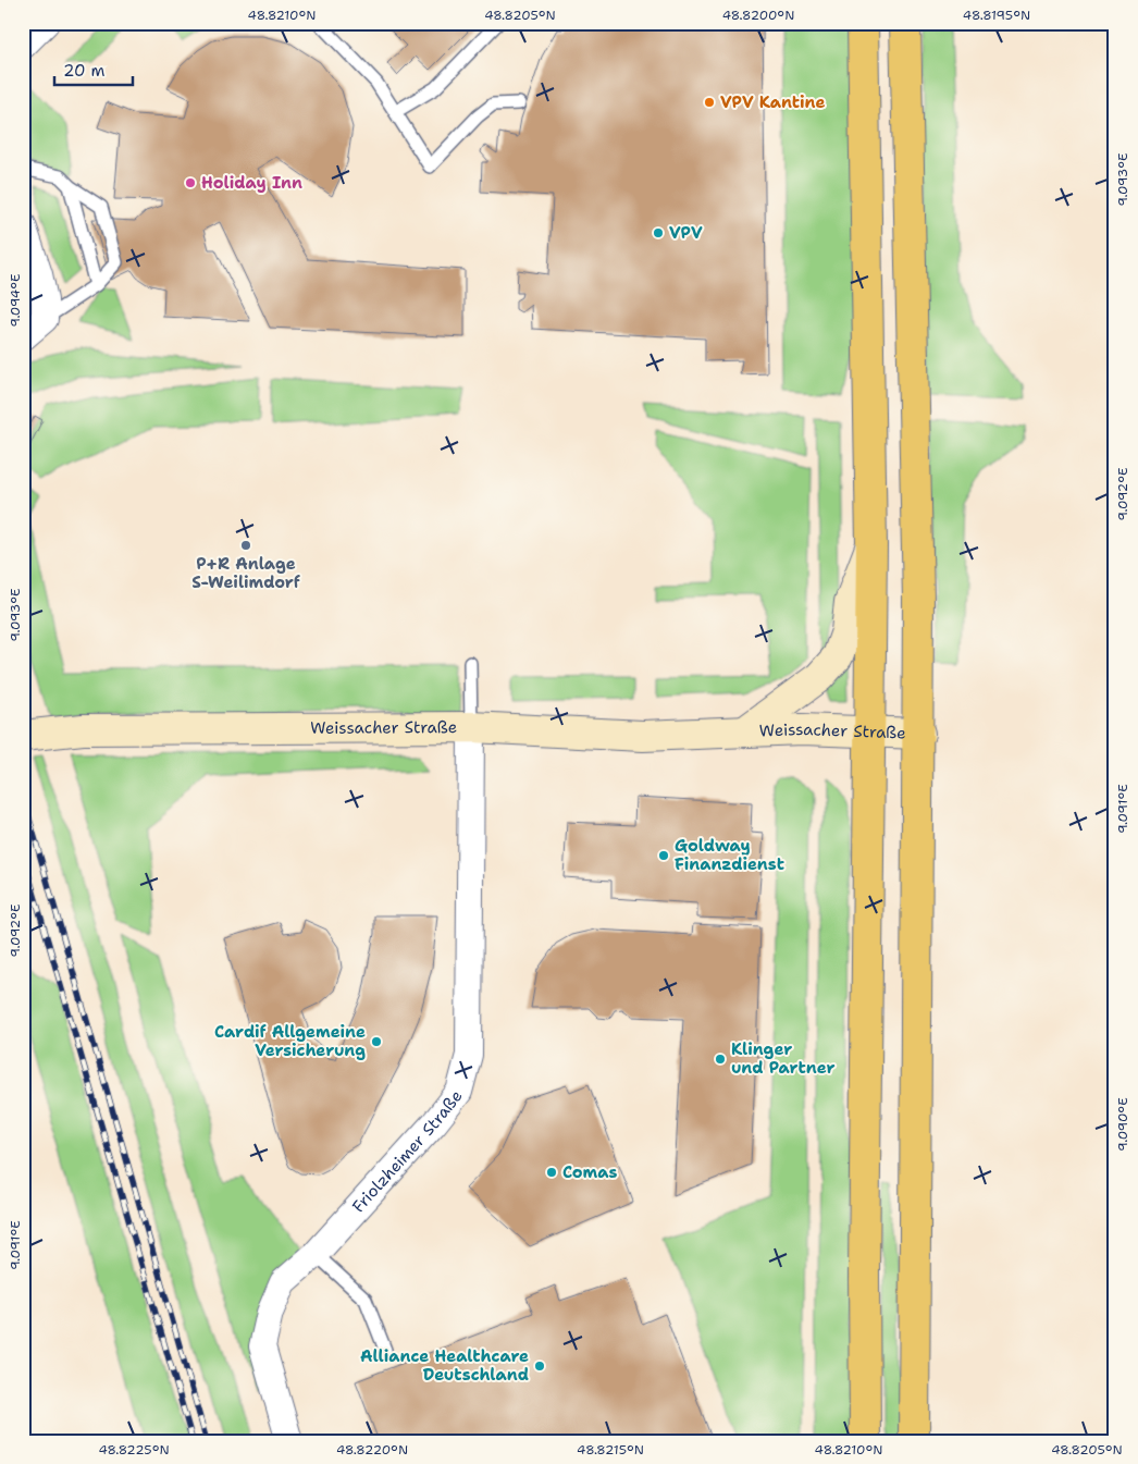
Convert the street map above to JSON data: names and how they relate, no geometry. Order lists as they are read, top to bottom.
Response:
{
  "streets": {
    "street": ["Weissacher Straße", "Friolzheimer Straße"]
  },
  "crossings": [
    ["Weissacher Straße", "Friolzheimer Straße"]
  ],
  "places": [
    "VPV Kantine",
    "Holiday Inn",
    "VPV",
    "P+R Anlage S-Weilimdorf",
    "Goldway Finanzdienst",
    "Cardif Allgemeine Versicherung",
    "Klinger und Partner",
    "Comas",
    "Alliance Healthcare Deutschland"
  ],
  "scale_bar": "20 m",
  "coordinates": [
    "48.8210°N",
    "48.8205°N",
    "48.8200°N",
    "48.8195°N",
    "9.093°E",
    "9.094°E",
    "9.092°E",
    "9.091°E",
    "9.090°E",
    "48.8225°N",
    "48.8220°N",
    "48.8215°N"
  ]
}
